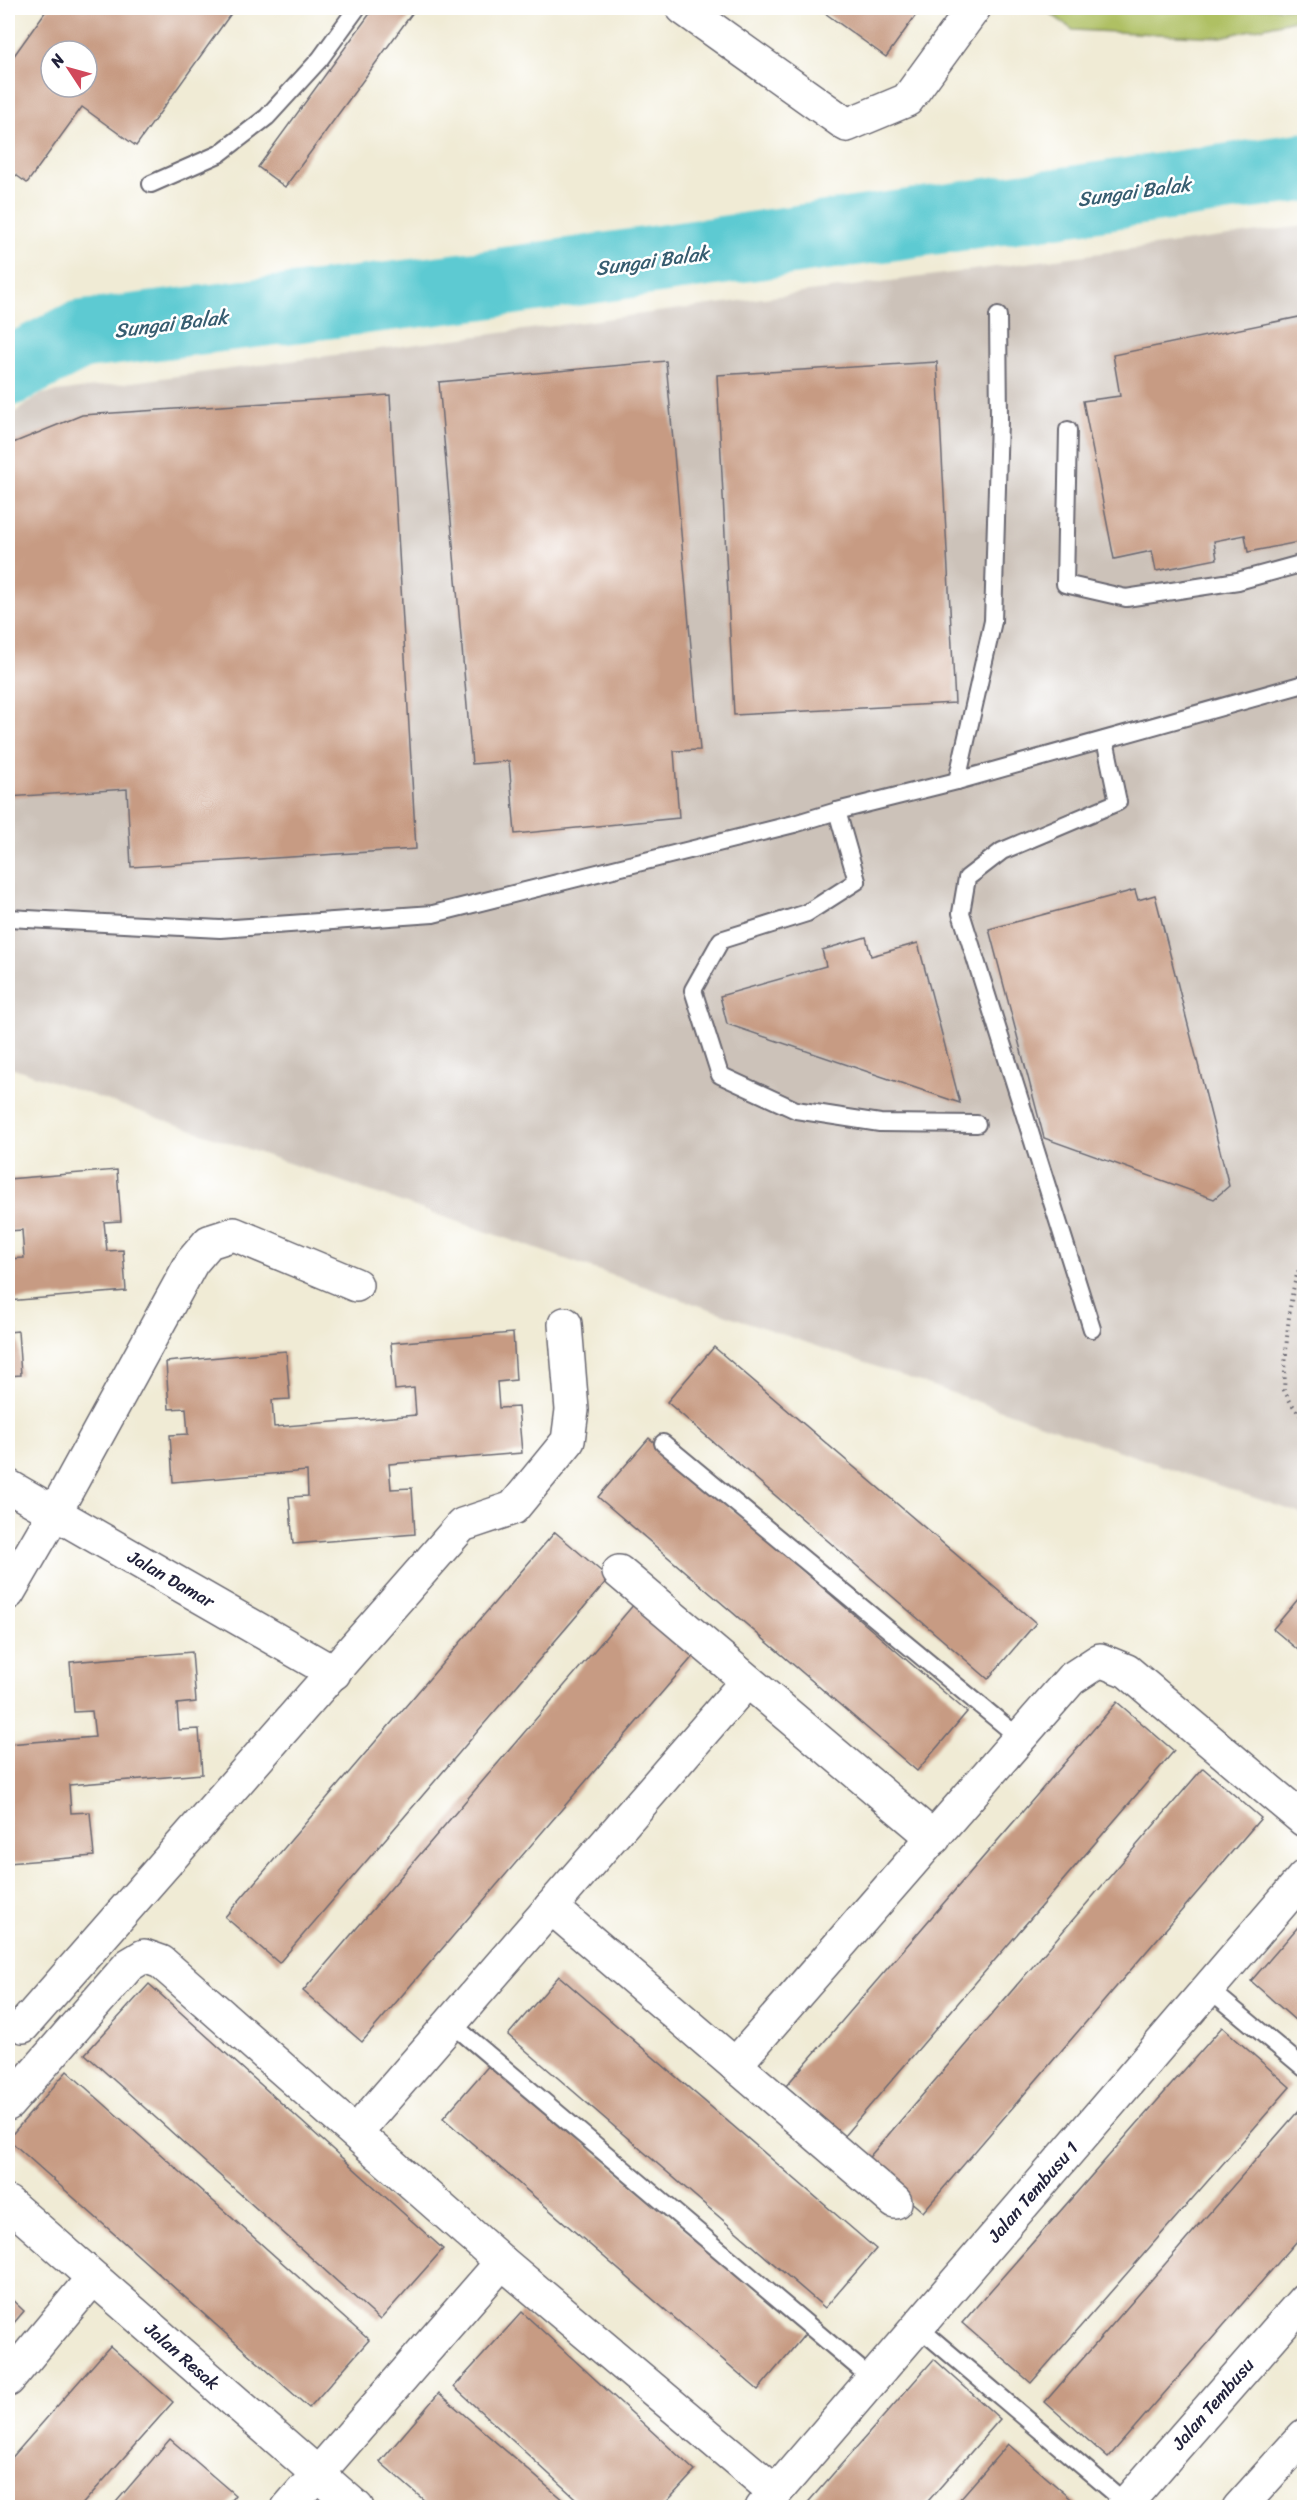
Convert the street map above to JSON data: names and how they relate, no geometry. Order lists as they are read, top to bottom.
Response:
{
  "streets": {
    "street": [
      "Jalan Damar",
      "Jalan Tembusu 1",
      "Jalan Resak",
      "Jalan Tembusu"
    ]
  },
  "water": ["Sungai Balak"],
  "north": "top left"
}
